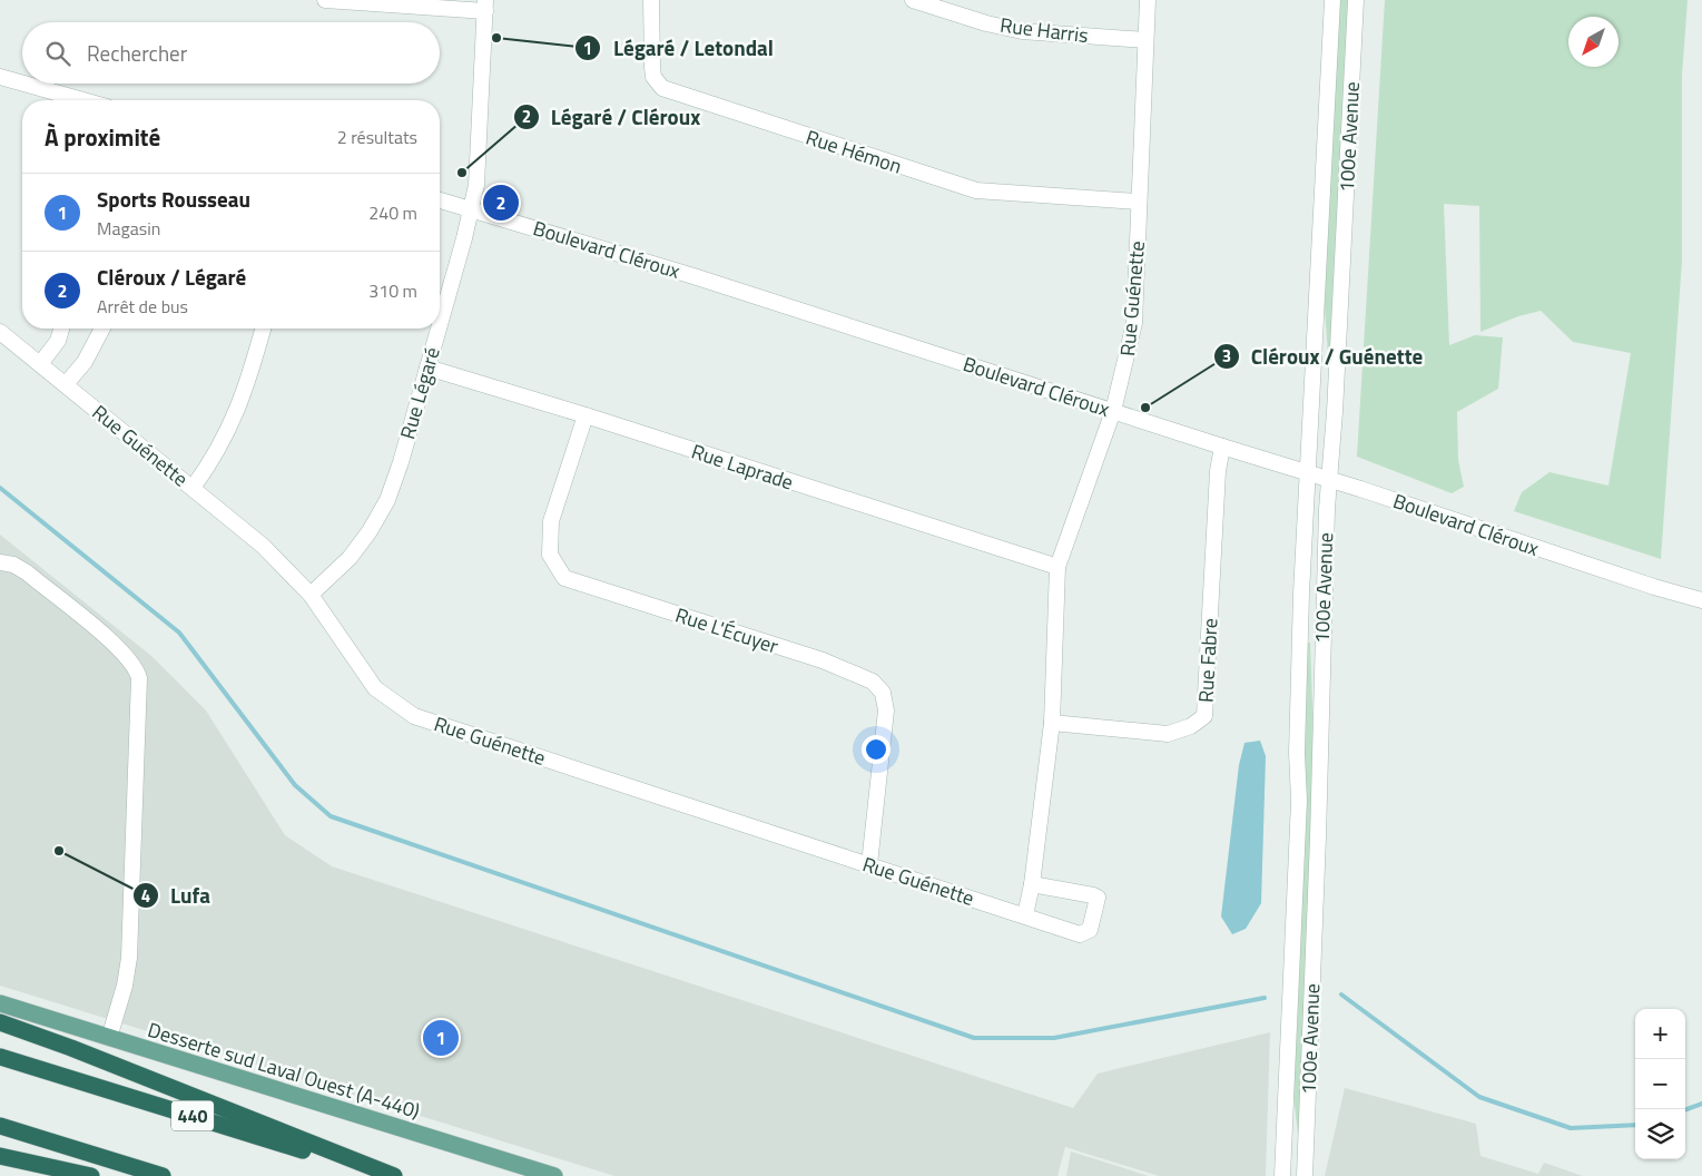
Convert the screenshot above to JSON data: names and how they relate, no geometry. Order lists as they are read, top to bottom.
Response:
{
  "streets": {
    "highway": ["440"],
    "main road": ["Desserte sud Laval Ouest (A-440)"],
    "street": [
      "Rue Harris",
      "100e Avenue",
      "Rue Hémon",
      "Boulevard Cléroux",
      "Rue Guénette",
      "Rue Légaré",
      "Rue Laprade",
      "Rue L'Écuyer",
      "Rue Fabre"
    ]
  },
  "crossings": [
    ["Rue Harris", "Rue Guénette"],
    ["100e Avenue", "Boulevard Cléroux"],
    ["Rue Hémon", "Rue Guénette"],
    ["Boulevard Cléroux", "Rue Guénette"],
    ["Boulevard Cléroux", "Rue Légaré"],
    ["Boulevard Cléroux", "Rue Fabre"],
    ["Rue Guénette", "Rue Légaré"],
    ["Rue Guénette", "Rue Laprade"],
    ["Rue Guénette", "Rue L'Écuyer"],
    ["Rue Guénette", "Rue Fabre"],
    ["Rue Légaré", "Rue Laprade"],
    ["Rue Laprade", "Rue L'Écuyer"]
  ],
  "places": [
    "Légaré / Letondal",
    "Légaré / Cléroux",
    "Cléroux / Guénette",
    "Lufa"
  ],
  "north": "bottom left",
  "page": {
    "search": "Rechercher",
    "heading": ["À proximité", "2 résultats"],
    "list": [
      {
        "mark": "1",
        "name": "Sports Rousseau",
        "note": "Magasin",
        "value": "240 m"
      },
      {
        "mark": "2",
        "name": "Cléroux / Légaré",
        "note": "Arrêt de bus",
        "value": "310 m"
      }
    ],
    "pins": ["2", "1"],
    "map_buttons": ["+", "−"]
  }
}
